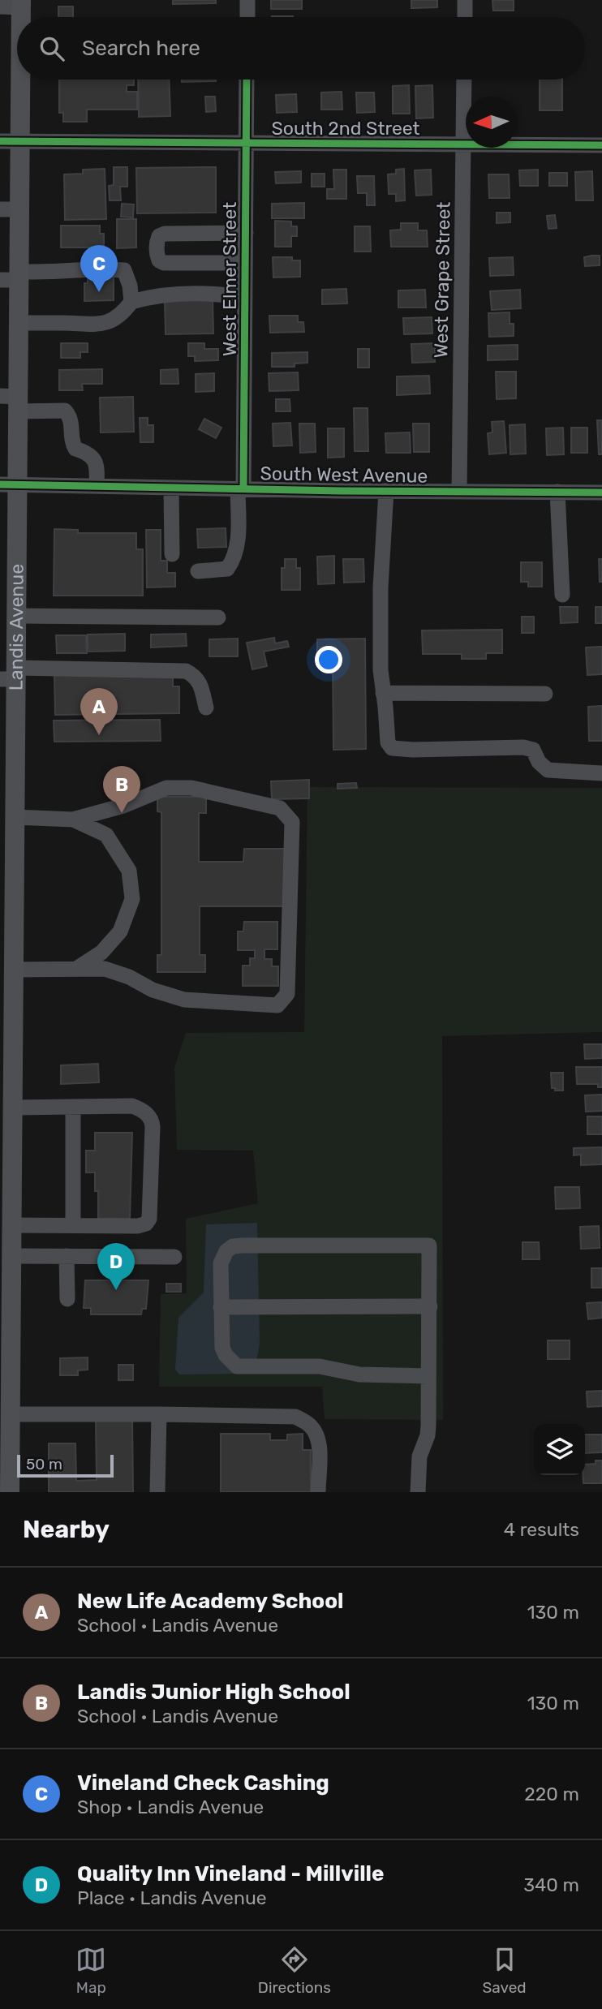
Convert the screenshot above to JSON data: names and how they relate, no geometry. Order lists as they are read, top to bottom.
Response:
{
  "streets": {
    "main road": ["Landis Avenue"],
    "street": [
      "South 2nd Street",
      "West Elmer Street",
      "West Grape Street",
      "South West Avenue"
    ]
  },
  "crossings": [
    ["South 2nd Street", "West Elmer Street"],
    ["South 2nd Street", "West Grape Street"],
    ["South 2nd Street", "Landis Avenue"],
    ["West Elmer Street", "South West Avenue"],
    ["West Grape Street", "South West Avenue"],
    ["South West Avenue", "Landis Avenue"]
  ],
  "scale_bar": "50 m",
  "north": "left",
  "page": {
    "search": "Search here",
    "pins": [
      "C",
      "A",
      "B",
      "D"
    ],
    "scale": "50 m",
    "heading": ["Nearby", "4 results"],
    "list": [
      {
        "mark": "A",
        "name": "New Life Academy School",
        "note": "School · Landis Avenue",
        "value": "130 m"
      },
      {
        "mark": "B",
        "name": "Landis Junior High School",
        "note": "School · Landis Avenue",
        "value": "130 m"
      },
      {
        "mark": "C",
        "name": "Vineland Check Cashing",
        "note": "Shop · Landis Avenue",
        "value": "220 m"
      },
      {
        "mark": "D",
        "name": "Quality Inn Vineland - Millville",
        "note": "Place · Landis Avenue",
        "value": "340 m"
      }
    ],
    "nav": ["Map", "Directions", "Saved"]
  }
}
